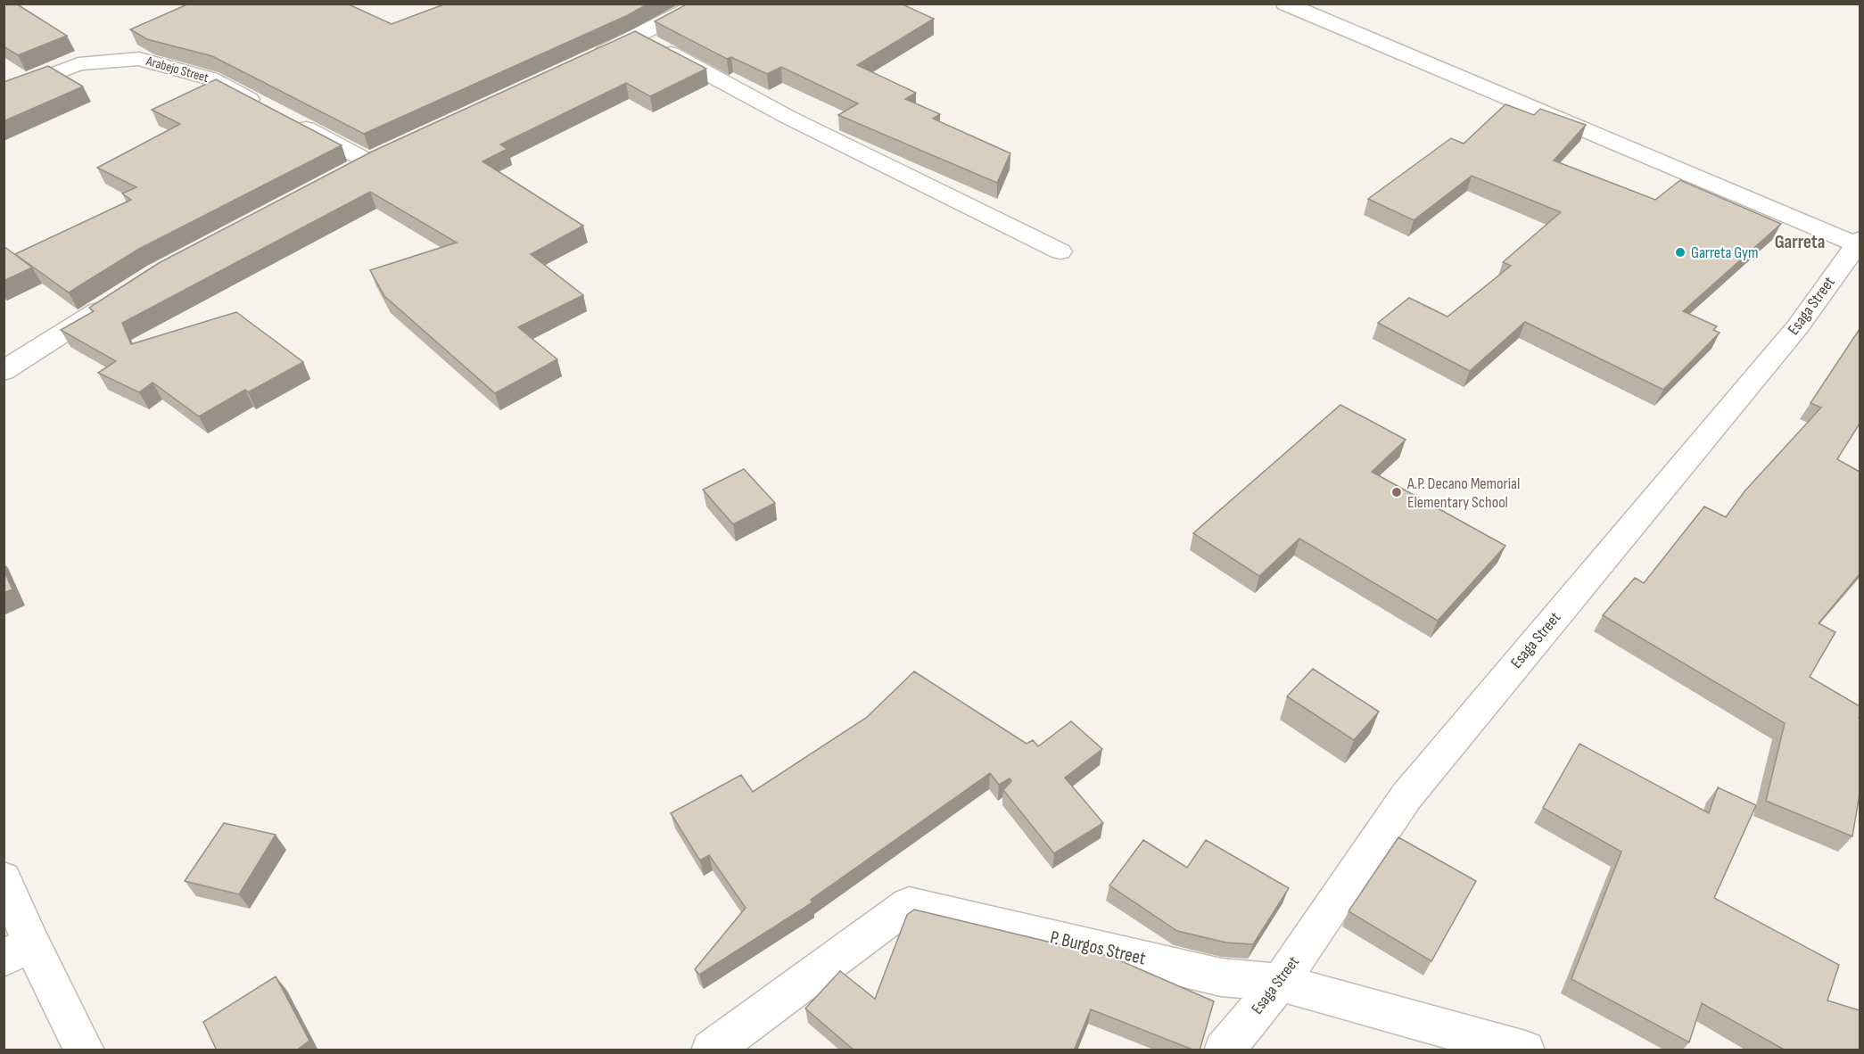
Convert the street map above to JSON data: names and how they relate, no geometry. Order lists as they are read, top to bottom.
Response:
{
  "streets": {
    "street": ["Arabejo Street", "Esaga Street", "P. Burgos Street"]
  },
  "crossings": [
    ["Esaga Street", "P. Burgos Street"]
  ],
  "districts": ["Garreta"],
  "places": ["Garreta Gym", "A.P. Decano Memorial Elementary School"]
}
